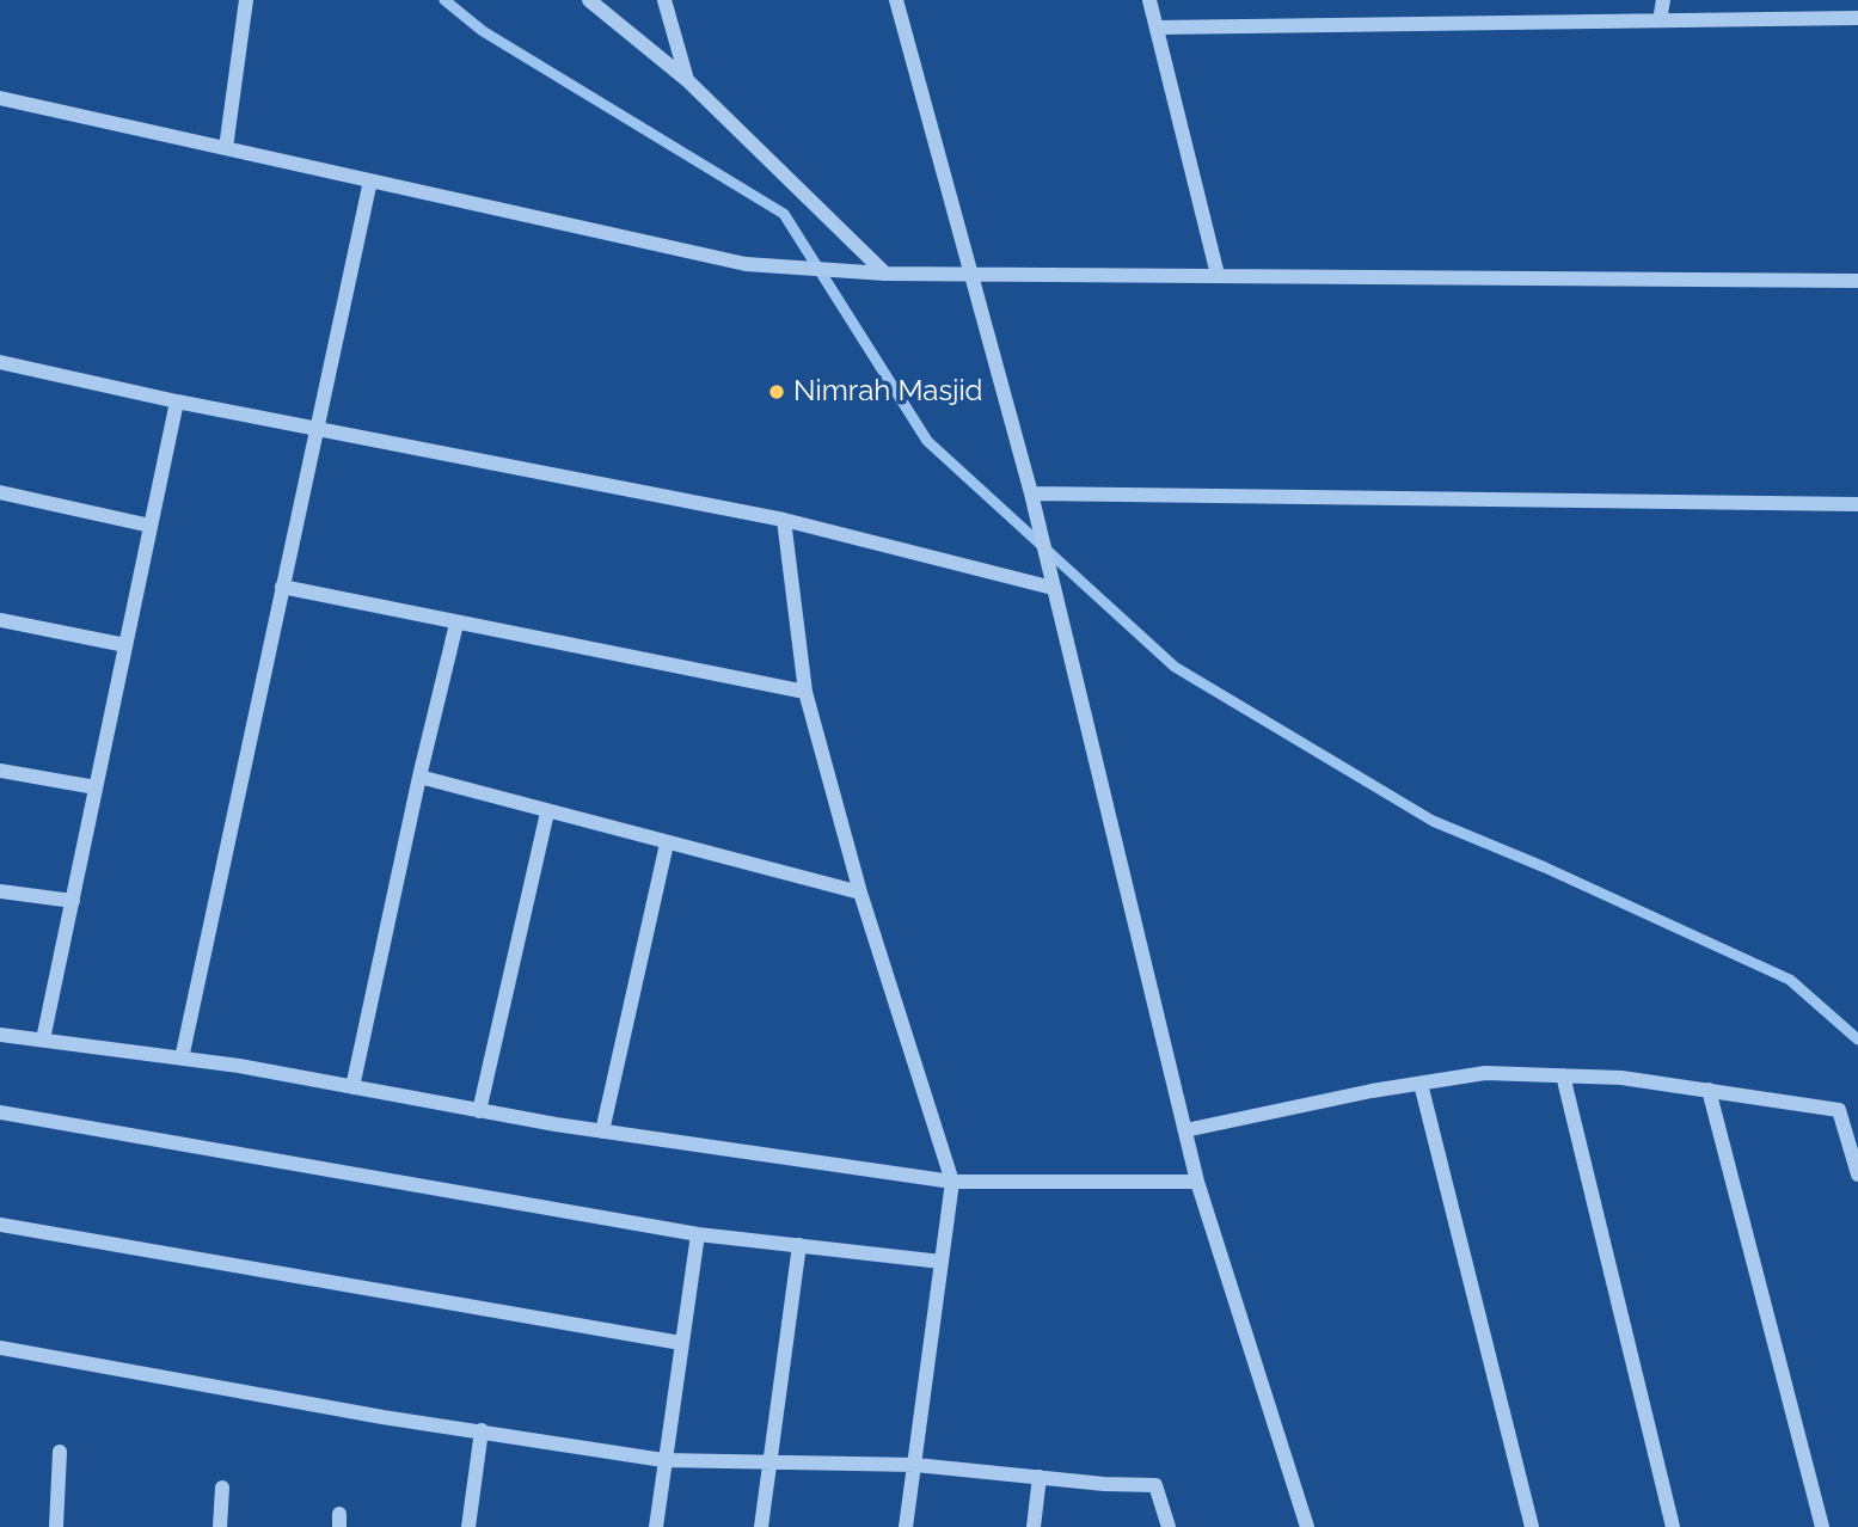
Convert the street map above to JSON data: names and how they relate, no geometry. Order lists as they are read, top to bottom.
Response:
{
  "places": ["Nimrah Masjid"]
}
